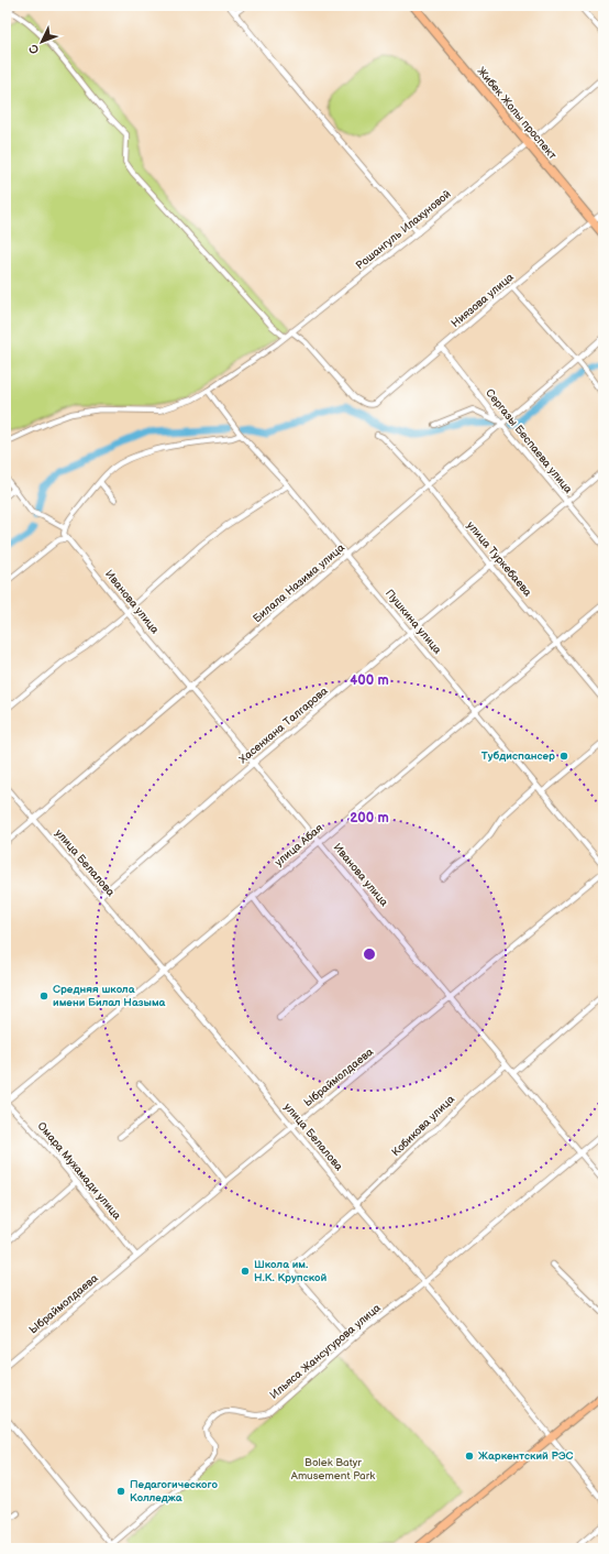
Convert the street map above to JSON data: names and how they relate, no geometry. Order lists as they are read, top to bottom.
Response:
{
  "streets": {
    "highway": ["Жибек Жолы проспект"],
    "street": [
      "Рошангуль Илахуновой",
      "Ниязова улица",
      "Сергазы Беспаева улица",
      "улица Туркебаева",
      "Билала Назима улица",
      "Иванова улица",
      "Пушкина улица",
      "Хасенхана Талгарова",
      "улица Абая",
      "улица Белалова",
      "Ыбраймолдаева",
      "Кобикова улица",
      "Омара Мухамади улица",
      "Ильяса Жансугурова улица"
    ]
  },
  "crossings": [
    ["Жибек Жолы проспект", "Рошангуль Илахуновой"],
    ["Жибек Жолы проспект", "Ниязова улица"],
    ["Рошангуль Илахуновой", "Ниязова улица"],
    ["Рошангуль Илахуновой", "Пушкина улица"],
    ["Ниязова улица", "Сергазы Беспаева улица"],
    ["Сергазы Беспаева улица", "Билала Назима улица"],
    ["Сергазы Беспаева улица", "Хасенхана Талгарова"],
    ["улица Туркебаева", "Билала Назима улица"],
    ["улица Туркебаева", "Хасенхана Талгарова"],
    ["улица Туркебаева", "улица Абая"],
    ["Билала Назима улица", "Иванова улица"],
    ["Билала Назима улица", "Пушкина улица"],
    ["Билала Назима улица", "улица Белалова"],
    ["Иванова улица", "Хасенхана Талгарова"],
    ["Иванова улица", "улица Абая"],
    ["Иванова улица", "Ыбраймолдаева"],
    ["Иванова улица", "Кобикова улица"],
    ["Иванова улица", "Ильяса Жансугурова улица"],
    ["Пушкина улица", "Хасенхана Талгарова"],
    ["Пушкина улица", "улица Абая"],
    ["Хасенхана Талгарова", "улица Белалова"],
    ["улица Абая", "улица Белалова"],
    ["улица Абая", "Омара Мухамади улица"],
    ["улица Белалова", "Ыбраймолдаева"],
    ["улица Белалова", "Кобикова улица"],
    ["улица Белалова", "Ильяса Жансугурова улица"],
    ["Ыбраймолдаева", "Омара Мухамади улица"],
    ["Кобикова улица", "Ильяса Жансугурова улица"]
  ],
  "parks": ["Bolek Batyr Amusement Park"],
  "places": [
    "Тубдиспансер",
    "Средняя школа имени Билал Назыма",
    "Школа им. Н.К. Крупской",
    "Жаркентский РЭС",
    "Педагогического Колледжа"
  ],
  "north": "bottom left",
  "rings": ["400 m", "200 m"]
}
